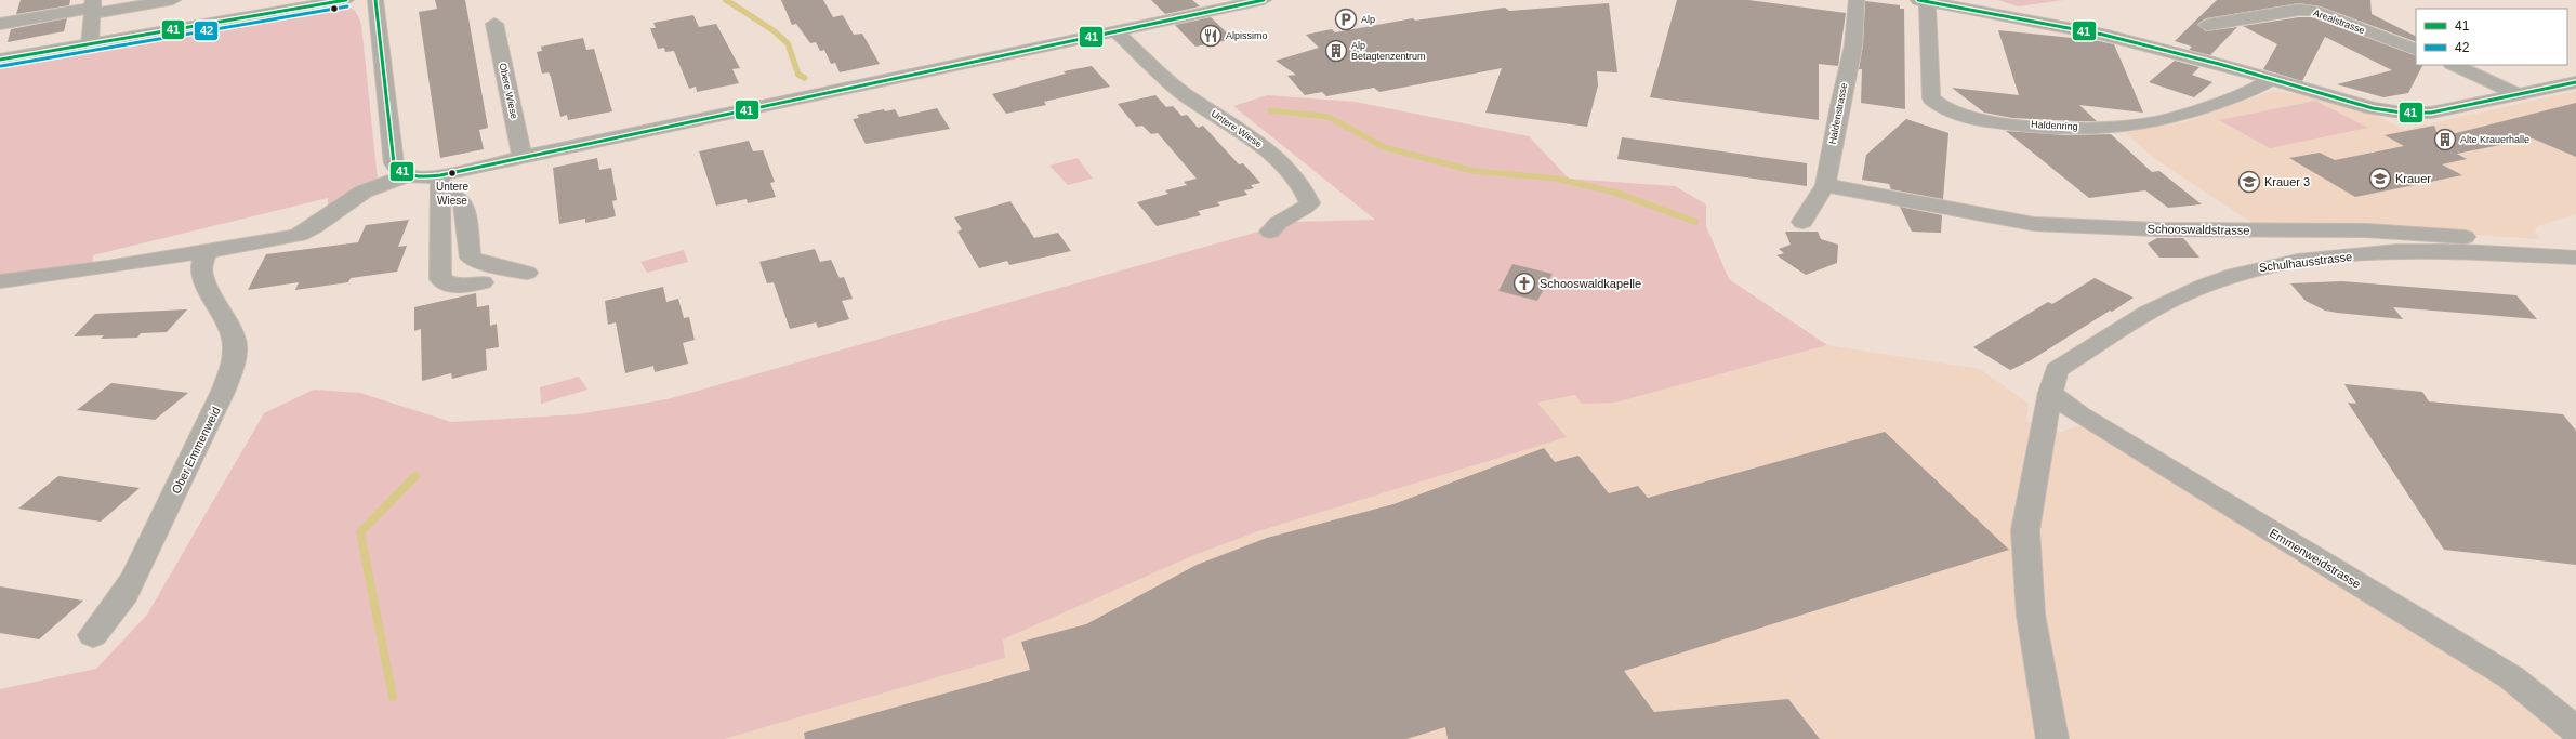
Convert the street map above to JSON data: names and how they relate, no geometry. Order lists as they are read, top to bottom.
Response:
{
  "streets": {
    "street": [
      "Arealstrasse",
      "Obere Wiese",
      "Haldenstrasse",
      "Haldenring",
      "Untere Wiese",
      "Schooswaldstrasse",
      "Schulhausstrasse",
      "Ober Emmenweid",
      "Emmenweidstrasse"
    ]
  },
  "crossings": [
    ["Haldenstrasse", "Schooswaldstrasse"],
    ["Schulhausstrasse", "Emmenweidstrasse"]
  ],
  "places": {
    "parking": ["Alp"],
    "restaurant": ["Alpissimo"],
    "building": ["Alp Betagtenzentrum", "Alte Krauerhalle"],
    "other": ["Untere Wiese"],
    "school or university": ["Krauer", "Krauer 3"],
    "church": ["Schooswaldkapelle"]
  },
  "lines": ["transit line 41", "transit line 42"],
  "legend": ["41", "42"]
}
